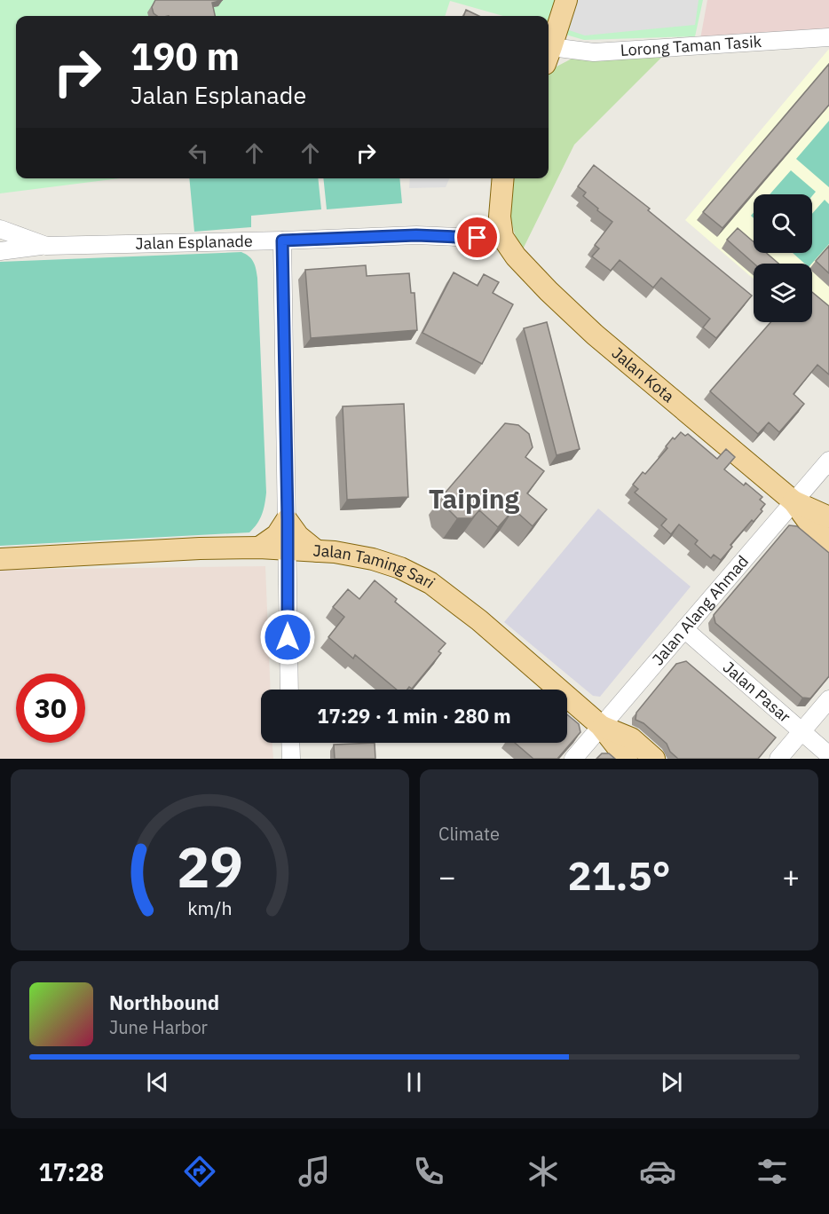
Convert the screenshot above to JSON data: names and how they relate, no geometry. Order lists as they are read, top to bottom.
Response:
{
  "streets": {
    "main road": ["Jalan Kota", "Jalan Taming Sari"],
    "street": [
      "Lorong Taman Tasik",
      "Jalan Esplanade",
      "Jalan Alang Ahmad",
      "Jalan Pasar"
    ]
  },
  "crossings": [
    ["Jalan Esplanade", "Jalan Kota"],
    ["Jalan Kota", "Jalan Alang Ahmad"],
    ["Jalan Taming Sari", "Jalan Alang Ahmad"],
    ["Jalan Alang Ahmad", "Jalan Pasar"]
  ],
  "districts": ["Taiping"],
  "page": {
    "turn": ["190 m", "Jalan Esplanade"],
    "limit": "30",
    "trip": "17:29 · 1 min · 280 m",
    "tile": "Climate",
    "heat": ["−", "21.5°", "+"],
    "song": ["Northbound", "June Harbor"],
    "tabs": "17:28",
    "gauge": ["29", "km/h"]
  }
}
